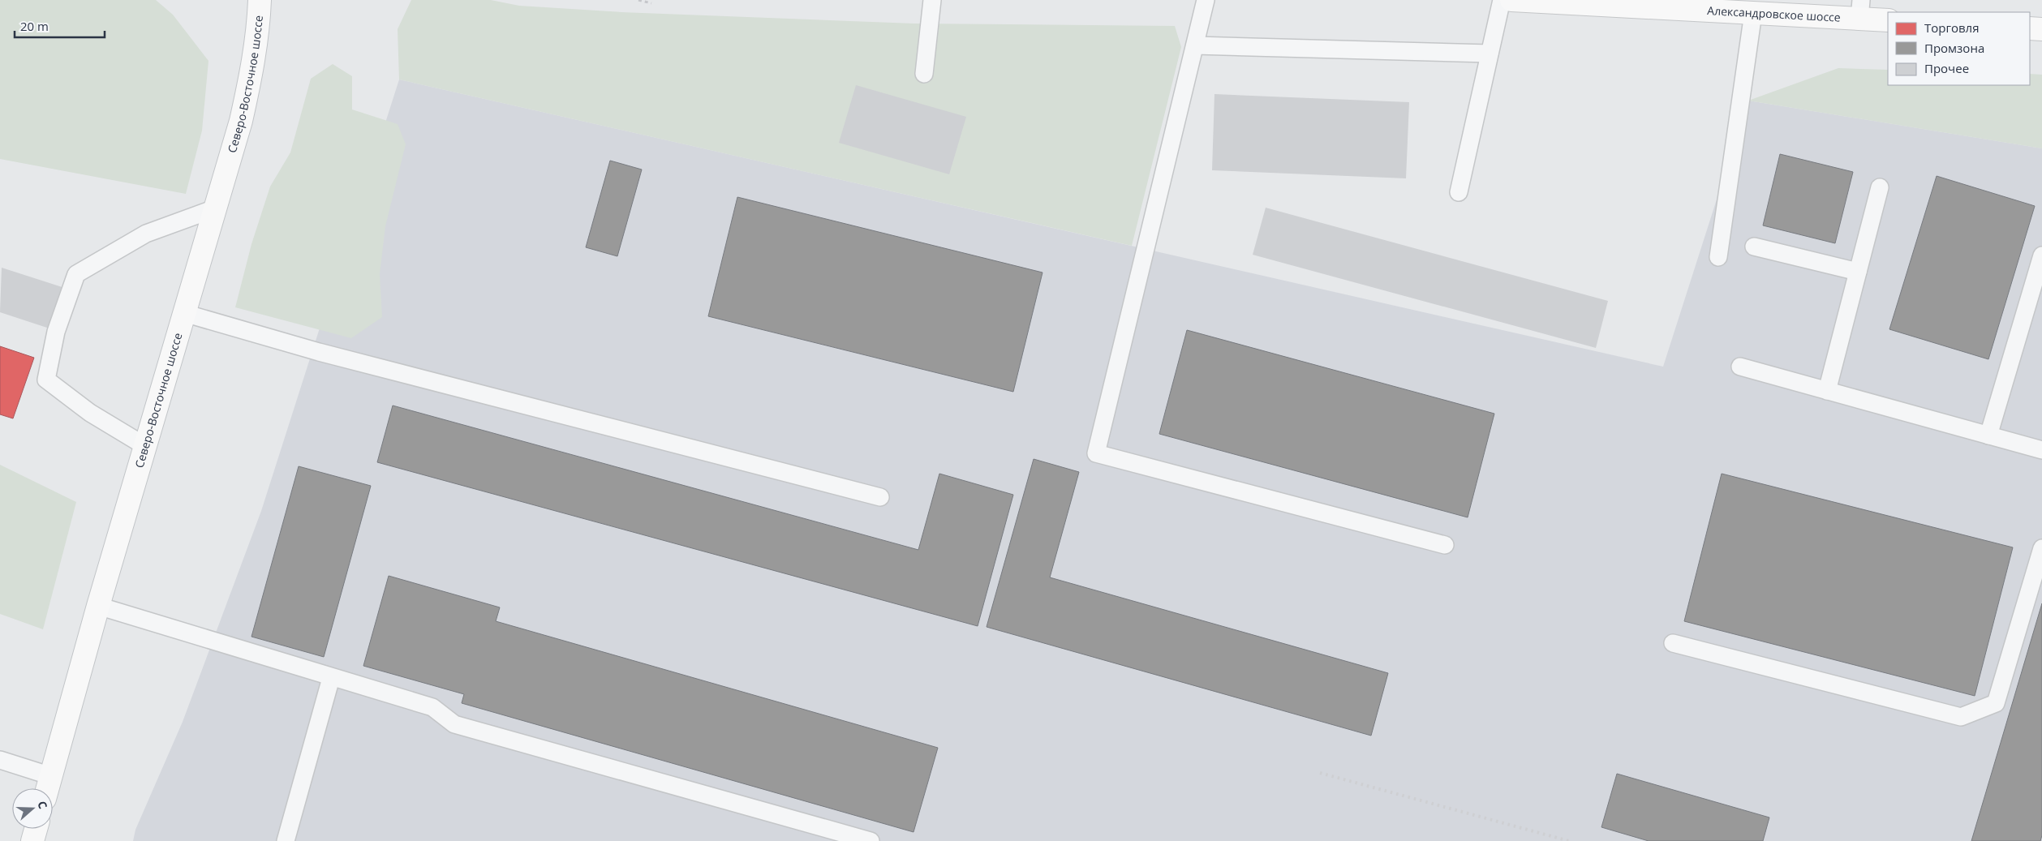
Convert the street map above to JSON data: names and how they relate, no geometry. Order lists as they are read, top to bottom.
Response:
{
  "streets": {
    "main road": ["Александровское шоссе", "Северо-Восточное шоссе"]
  },
  "legend": ["Торговля", "Промзона", "Прочее"],
  "scale_bar": "20 m",
  "north": "right"
}
